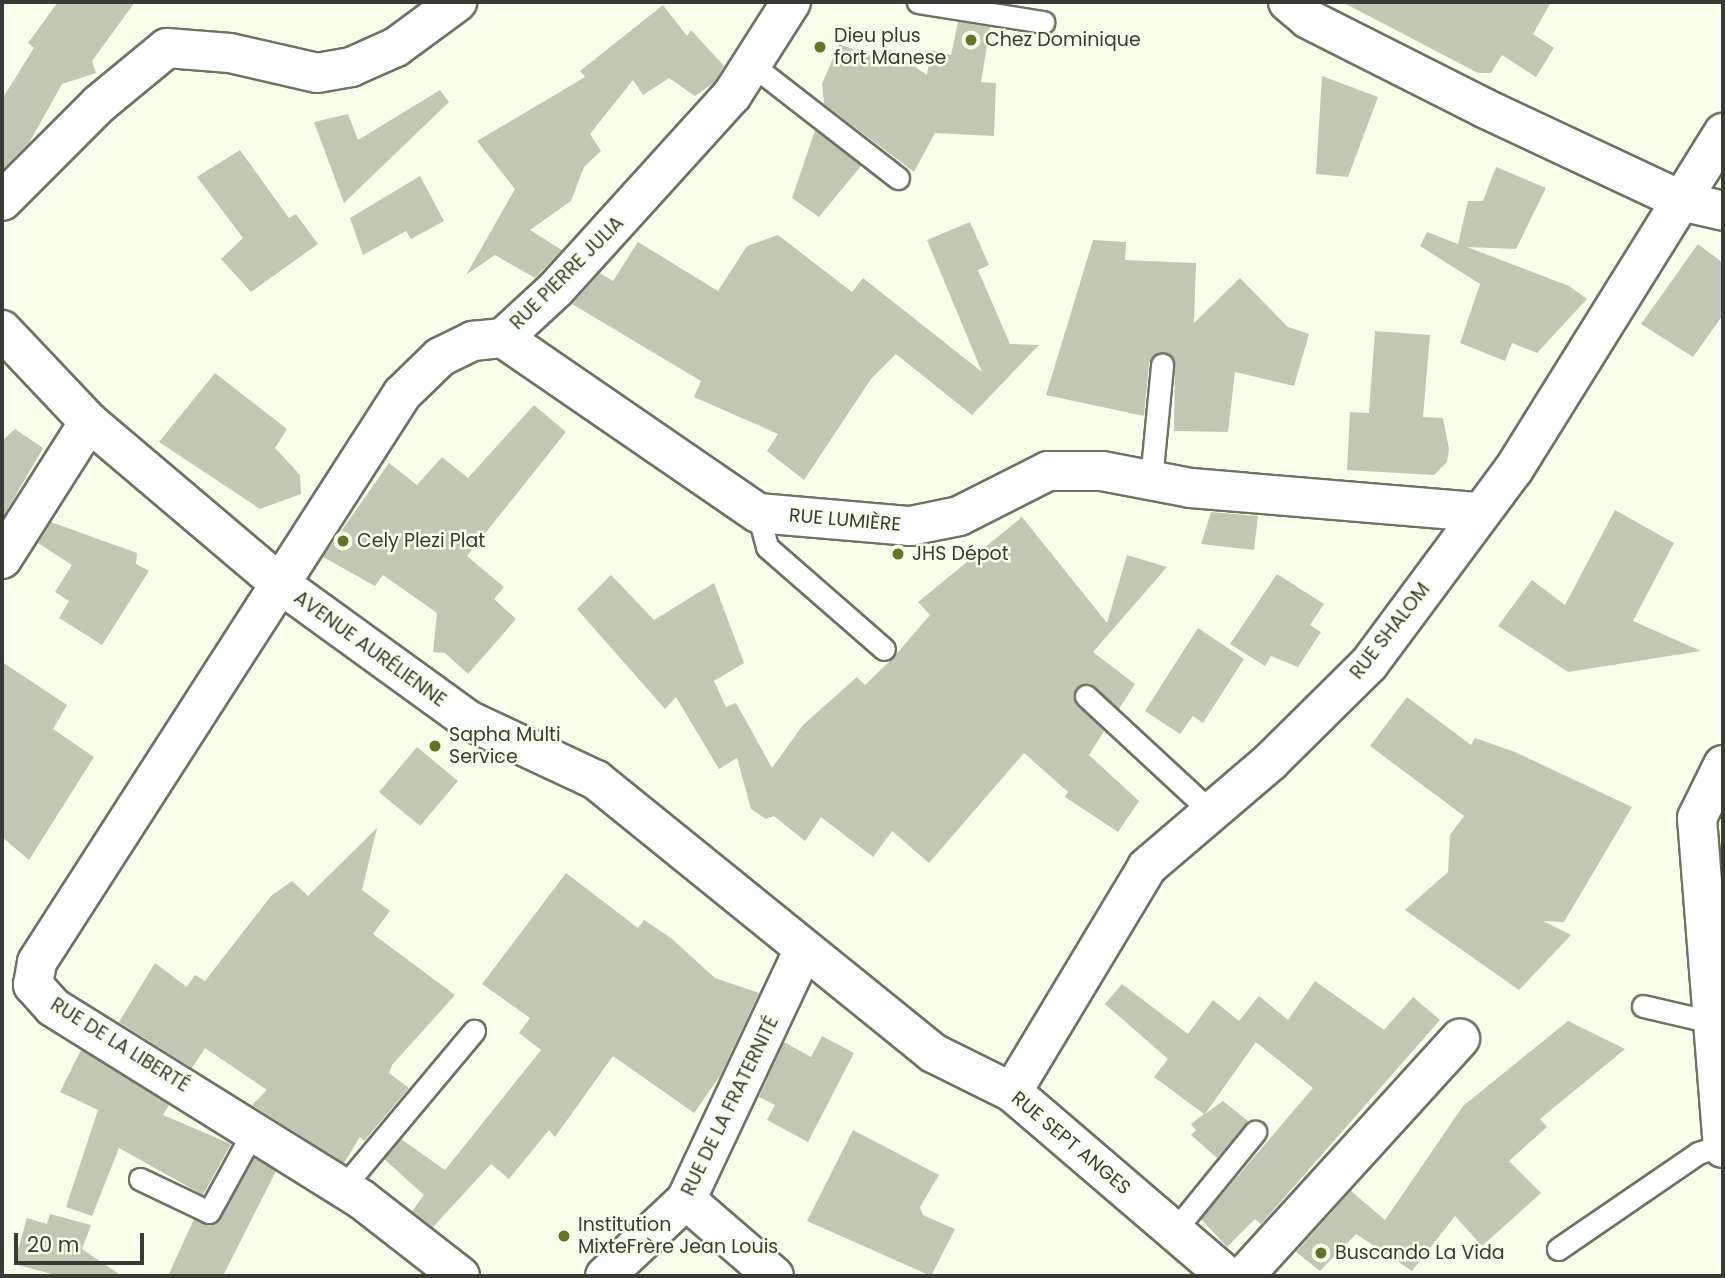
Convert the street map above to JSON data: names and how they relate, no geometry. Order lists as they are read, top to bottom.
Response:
{
  "streets": {
    "street": [
      "RUE PIERRE JULIA",
      "RUE LUMIÈRE",
      "RUE SHALOM",
      "AVENUE AURÉLIENNE",
      "RUE DE LA LIBERTÉ",
      "RUE DE LA FRATERNITÉ",
      "RUE SEPT ANGES"
    ]
  },
  "crossings": [
    ["RUE PIERRE JULIA", "RUE LUMIÈRE"],
    ["RUE PIERRE JULIA", "AVENUE AURÉLIENNE"],
    ["RUE PIERRE JULIA", "RUE DE LA LIBERTÉ"],
    ["RUE LUMIÈRE", "RUE SHALOM"],
    ["RUE SHALOM", "RUE SEPT ANGES"],
    ["AVENUE AURÉLIENNE", "RUE DE LA LIBERTÉ"],
    ["AVENUE AURÉLIENNE", "RUE DE LA FRATERNITÉ"],
    ["AVENUE AURÉLIENNE", "RUE SEPT ANGES"],
    ["RUE DE LA FRATERNITÉ", "RUE SEPT ANGES"]
  ],
  "places": [
    "Chez Dominique",
    "Dieu plus fort Manese",
    "Cely Plezi Plat",
    "JHS Dépot",
    "Sapha Multi Service",
    "Institution MixteFrère Jean Louis",
    "Buscando La Vida"
  ],
  "scale_bar": "20 m"
}
